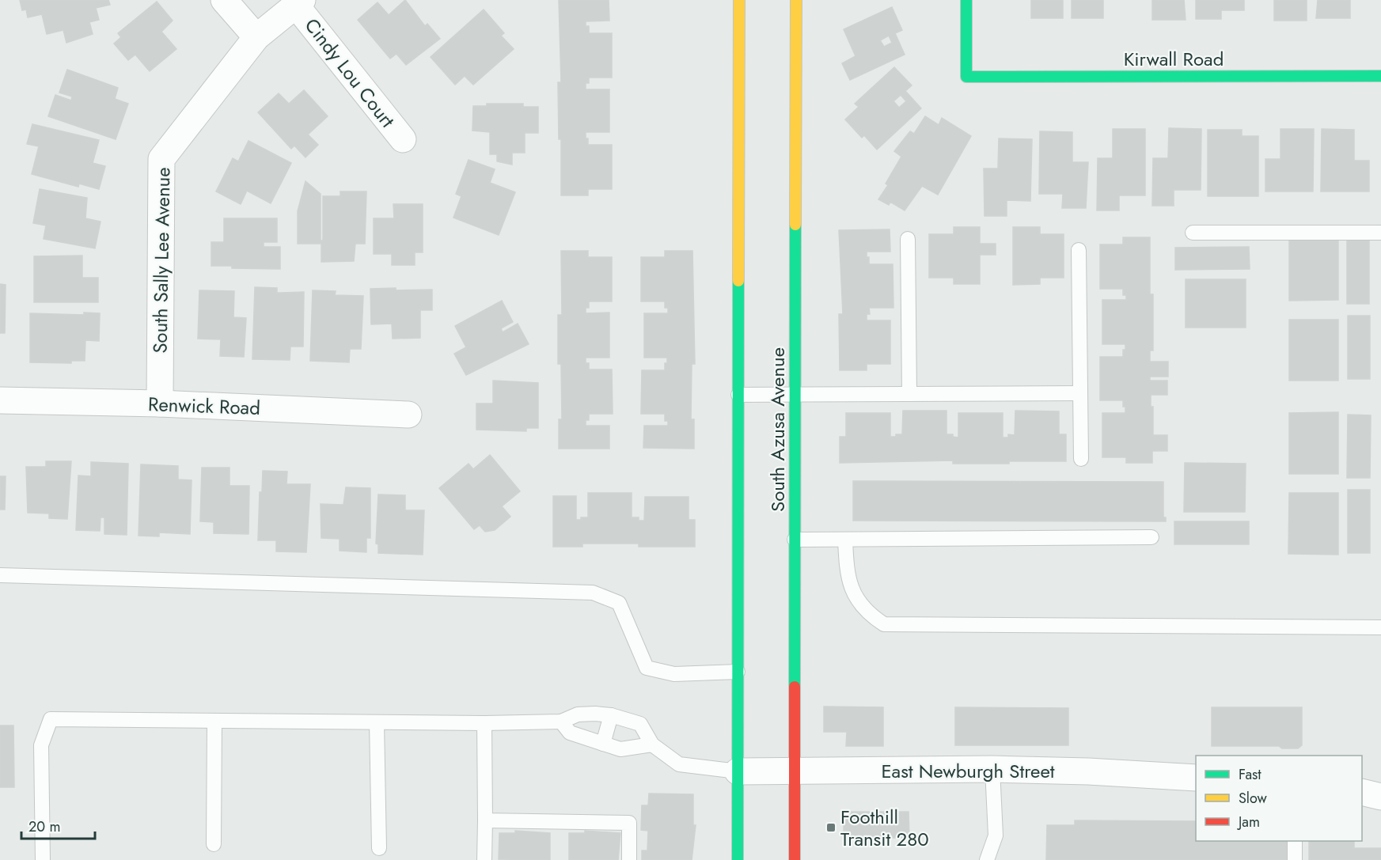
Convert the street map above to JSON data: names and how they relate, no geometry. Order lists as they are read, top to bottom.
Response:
{
  "streets": {
    "main road": ["Kirwall Road", "South Azusa Avenue"],
    "street": [
      "Cindy Lou Court",
      "South Sally Lee Avenue",
      "Renwick Road",
      "East Newburgh Street"
    ]
  },
  "crossings": [
    ["Cindy Lou Court", "South Sally Lee Avenue"],
    ["South Sally Lee Avenue", "Renwick Road"],
    ["South Azusa Avenue", "East Newburgh Street"]
  ],
  "places": {
    "transit": ["Foothill Transit 280"]
  },
  "legend": ["Fast", "Slow", "Jam"],
  "scale_bar": "20 m"
}
